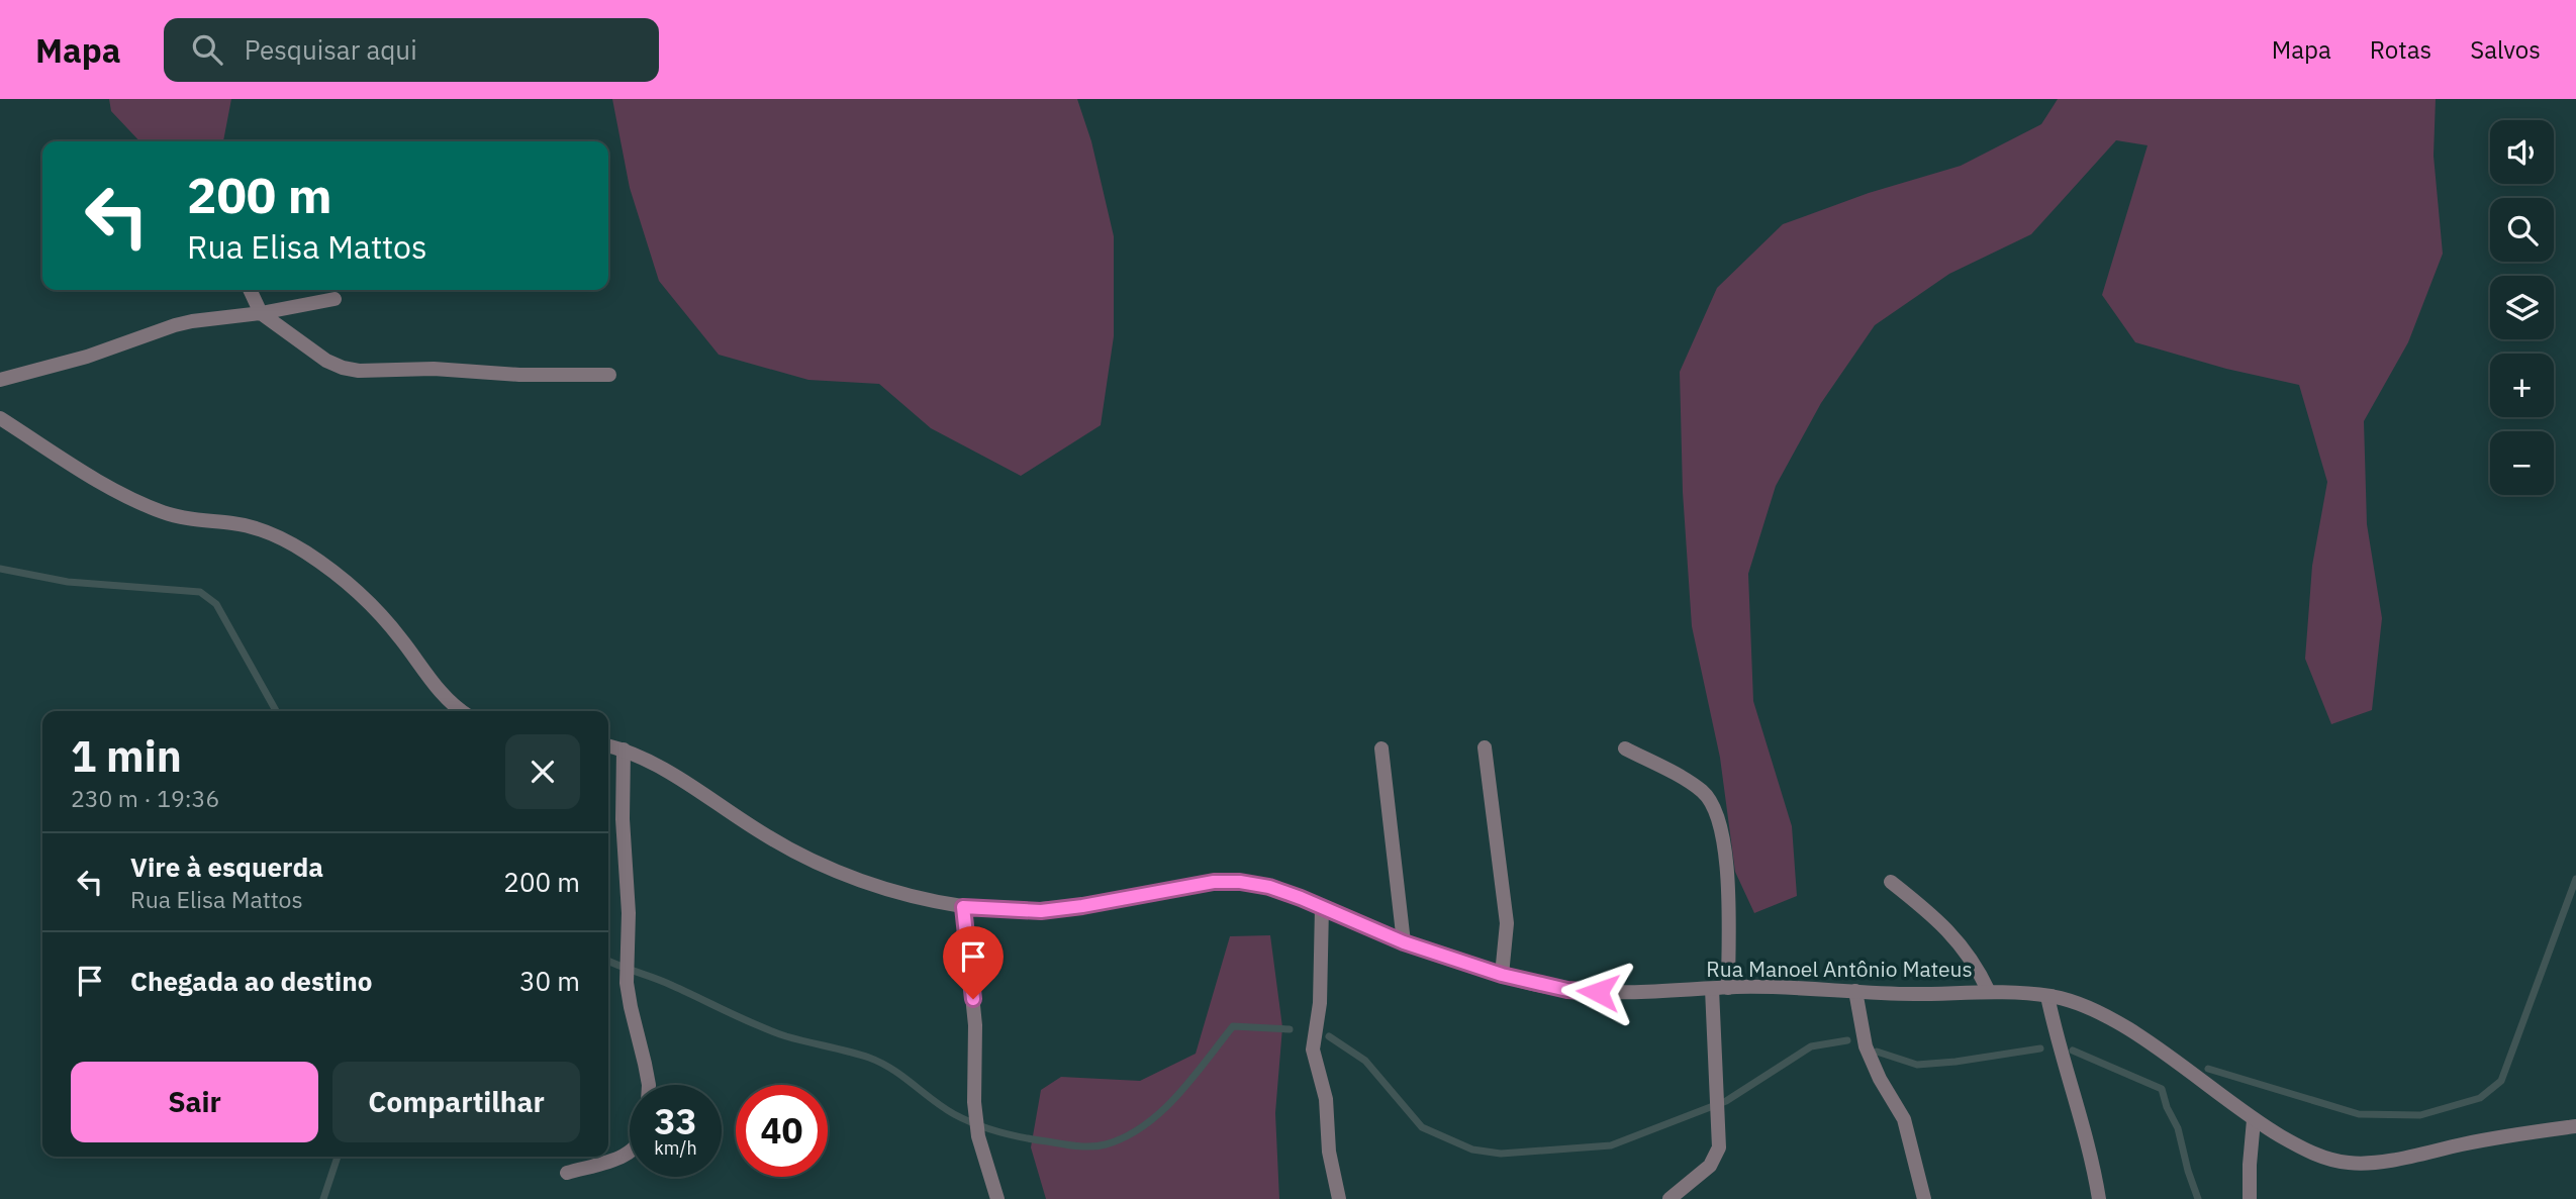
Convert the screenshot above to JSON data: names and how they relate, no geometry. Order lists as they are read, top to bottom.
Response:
{
  "streets": {
    "street": ["Rua Manoel Antônio Mateus"]
  },
  "page": {
    "header": "Mapa",
    "search": "Pesquisar aqui",
    "nav": ["Mapa", "Rotas", "Salvos"],
    "map_buttons": ["+", "−"],
    "turn": ["200 m", "Rua Elisa Mattos"],
    "heading": ["1 min", "230 m · 19:36"],
    "list": [
      {
        "name": "Vire à esquerda",
        "note": "Rua Elisa Mattos",
        "value": "200 m"
      },
      {
        "name": "Chegada ao destino",
        "value": "30 m"
      }
    ],
    "buttons": ["Sair", "Compartilhar"],
    "speed": "33 km/h",
    "limit": "40"
  }
}
